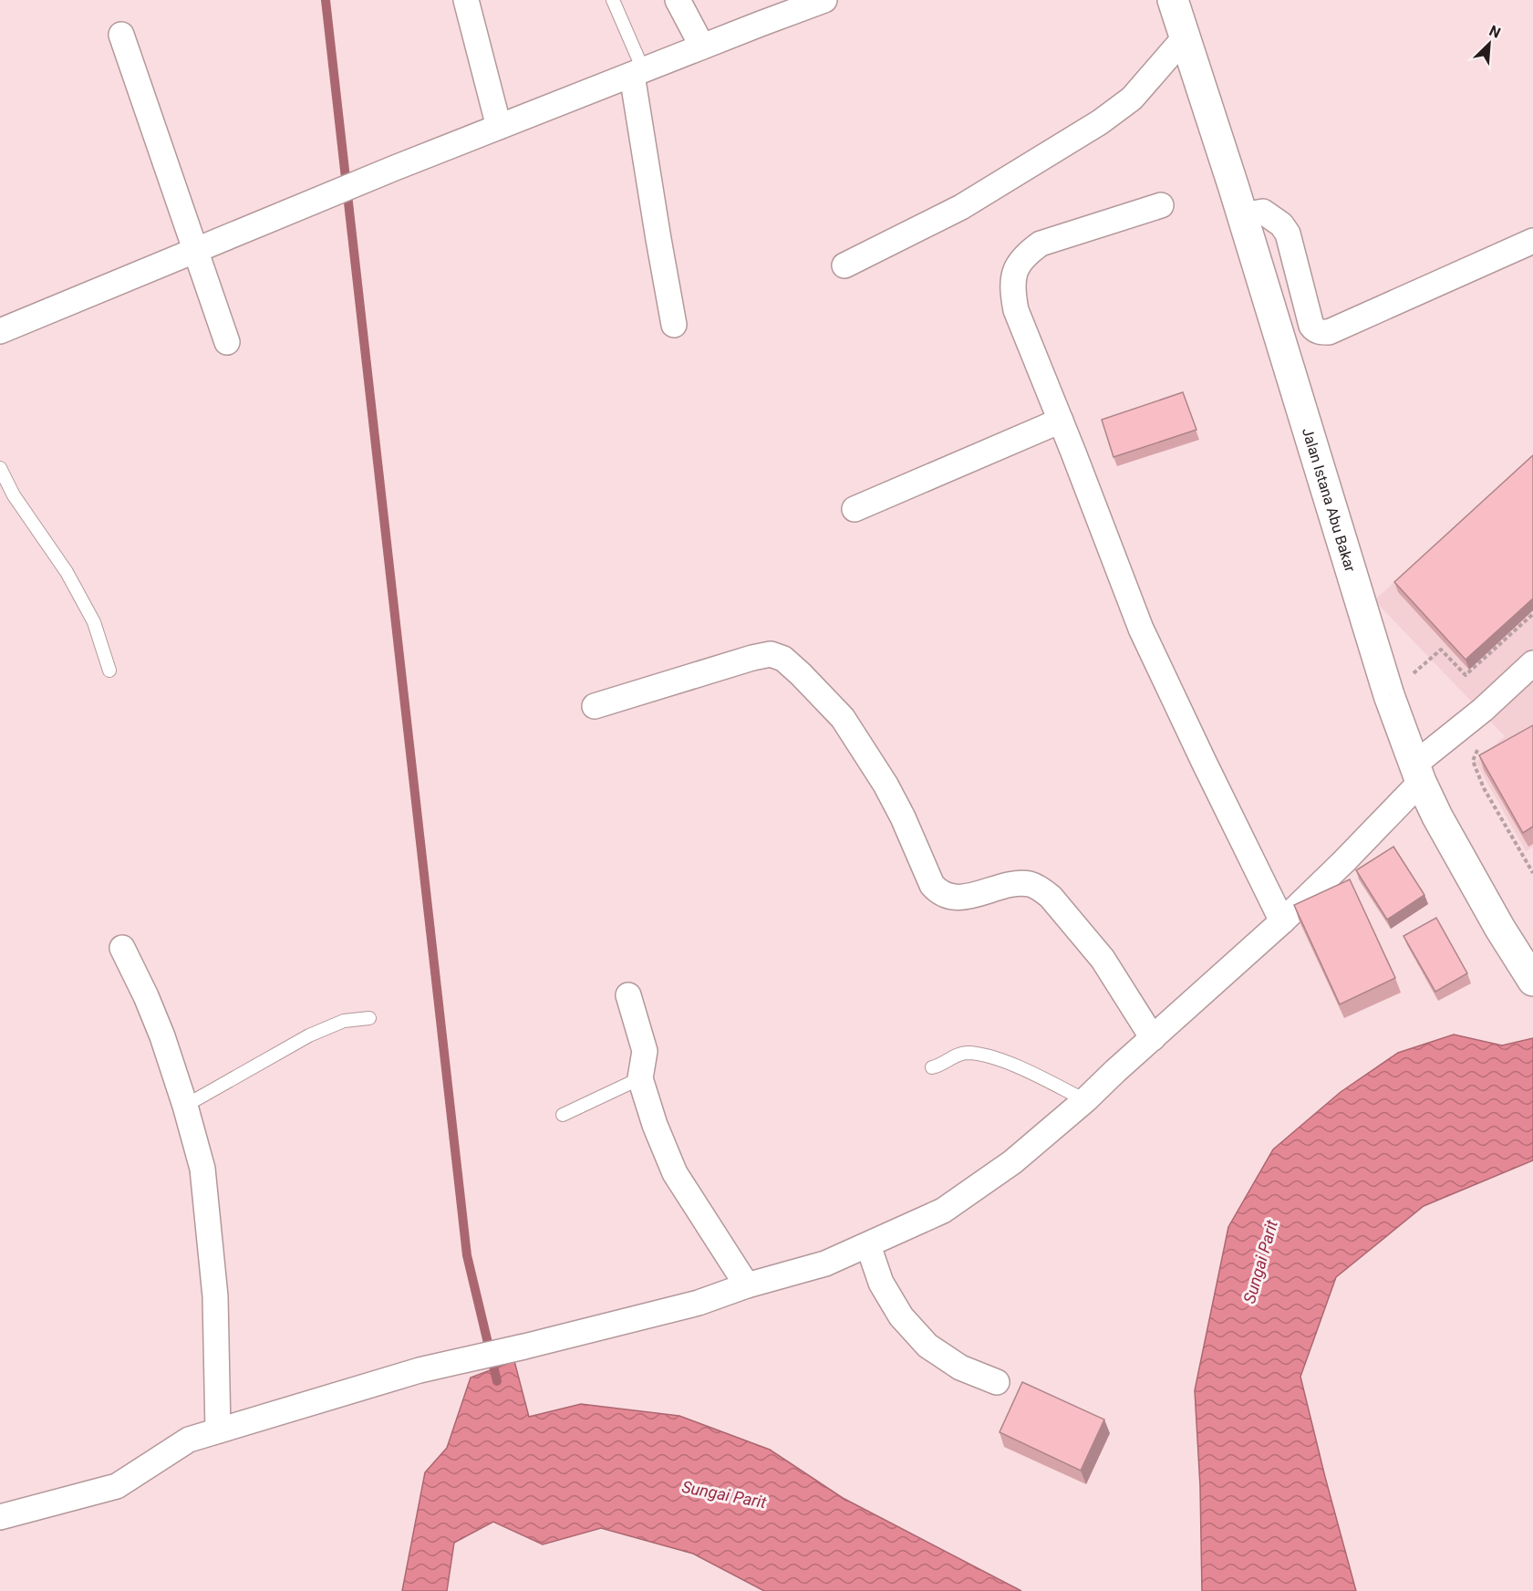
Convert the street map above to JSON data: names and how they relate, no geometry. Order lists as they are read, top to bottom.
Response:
{
  "streets": {
    "street": ["Jalan Istana Abu Bakar"]
  },
  "water": ["Sungai Parit"],
  "north": "top right"
}
